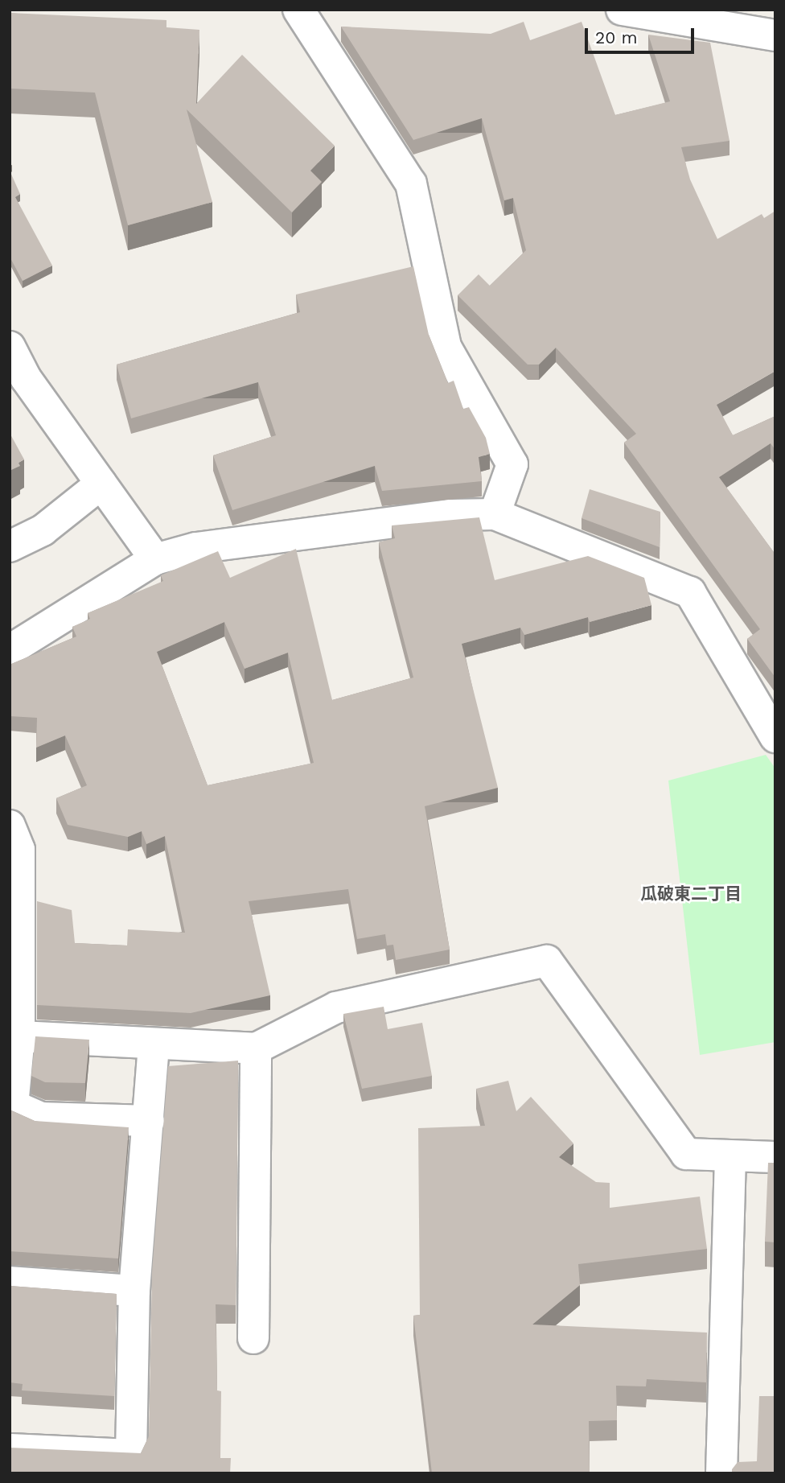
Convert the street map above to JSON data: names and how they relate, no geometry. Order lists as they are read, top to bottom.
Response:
{
  "districts": ["瓜破東二丁目"],
  "scale_bar": "20 m"
}
